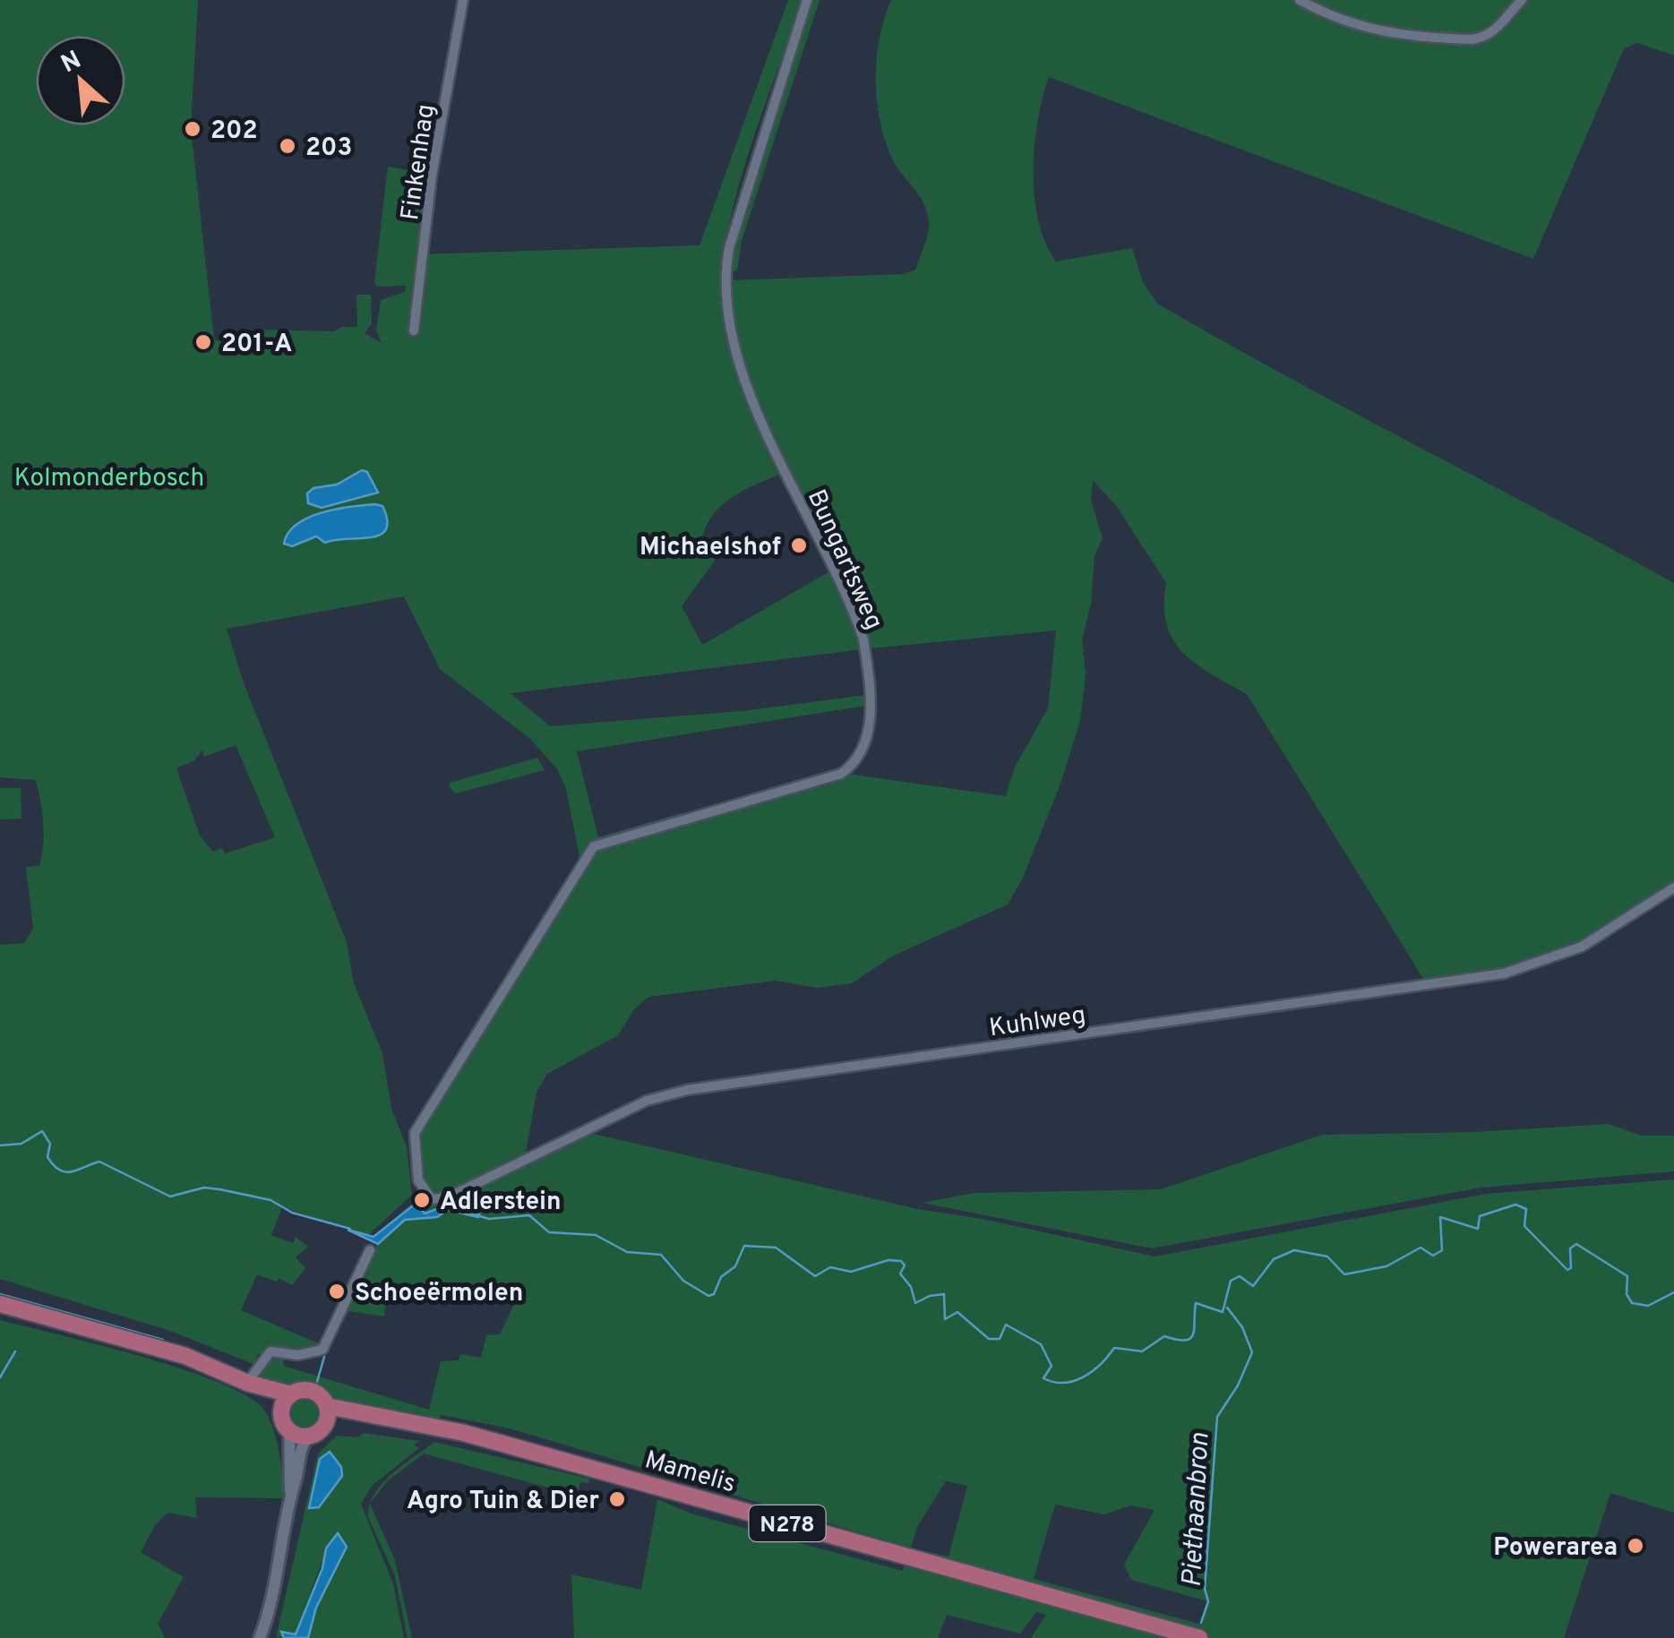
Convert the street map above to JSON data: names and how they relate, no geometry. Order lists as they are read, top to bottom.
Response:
{
  "streets": {
    "main road": ["Mamelis", "N278"],
    "street": ["Finkenhag", "Bungartsweg", "Kuhlweg"]
  },
  "crossings": [
    ["Bungartsweg", "Kuhlweg"],
    ["Mamelis", "N278"]
  ],
  "water": ["Piethaanbron"],
  "parks": ["Kolmonderbosch"],
  "places": [
    "202",
    "203",
    "201-A",
    "Michaelshof",
    "Adlerstein",
    "Schoeërmolen",
    "Agro Tuin & Dier",
    "Powerarea"
  ],
  "north": "top left"
}
